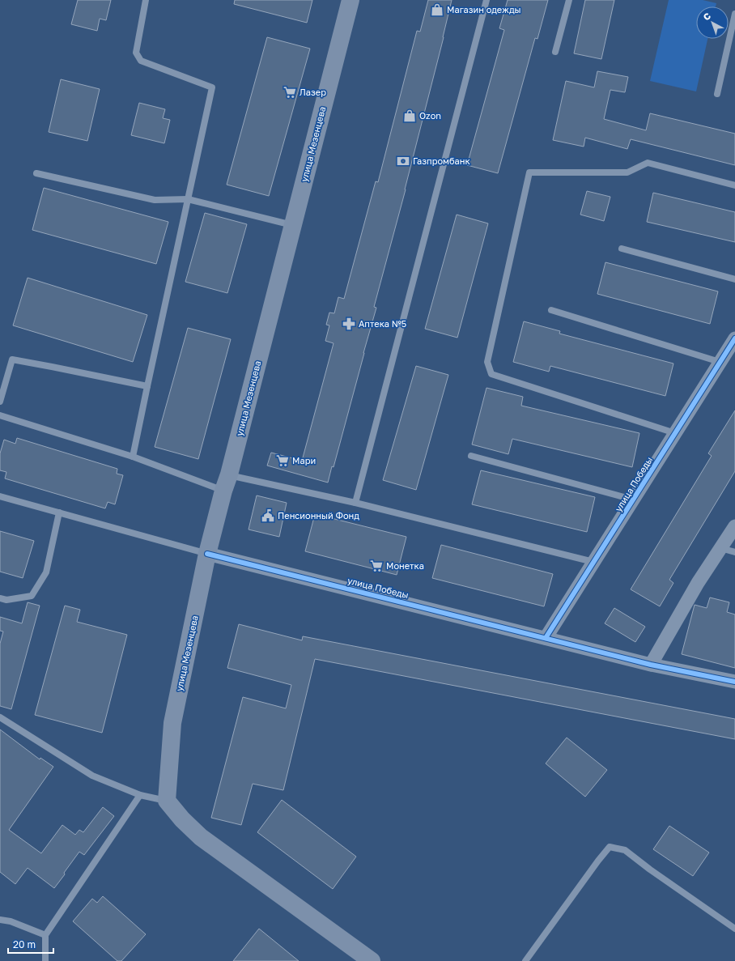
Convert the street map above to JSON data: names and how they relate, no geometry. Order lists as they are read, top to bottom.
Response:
{
  "streets": {
    "main road": ["улица Мезенцева"],
    "street": ["улица Победы"]
  },
  "crossings": [
    ["улица Мезенцева", "улица Победы"]
  ],
  "places": {
    "shop": ["Магазин одежды", "Ozon"],
    "supermarket": ["Лазер", "Мари", "Монетка"],
    "bank": ["Газпромбанк"],
    "pharmacy": ["Аптека №5"],
    "public building": ["Пенсионный Фонд"]
  },
  "scale_bar": "20 m",
  "north": "top left"
}
